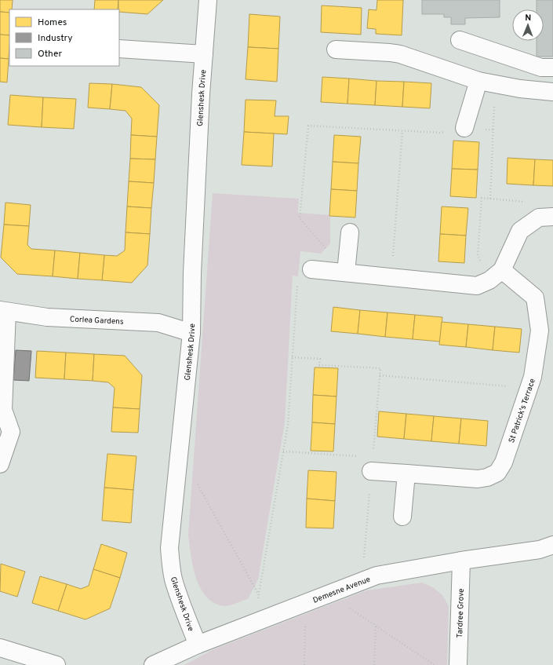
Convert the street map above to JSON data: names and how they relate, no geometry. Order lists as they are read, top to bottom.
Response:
{
  "streets": {
    "street": [
      "Glenshesk Drive",
      "Corlea Gardens",
      "St Patrick's Terrace",
      "Demesne Avenue",
      "Tardree Grove"
    ]
  },
  "crossings": [
    ["Glenshesk Drive", "Corlea Gardens"],
    ["Glenshesk Drive", "Demesne Avenue"],
    ["Demesne Avenue", "Tardree Grove"]
  ],
  "legend": ["Homes", "Industry", "Other"],
  "north": "top"
}
